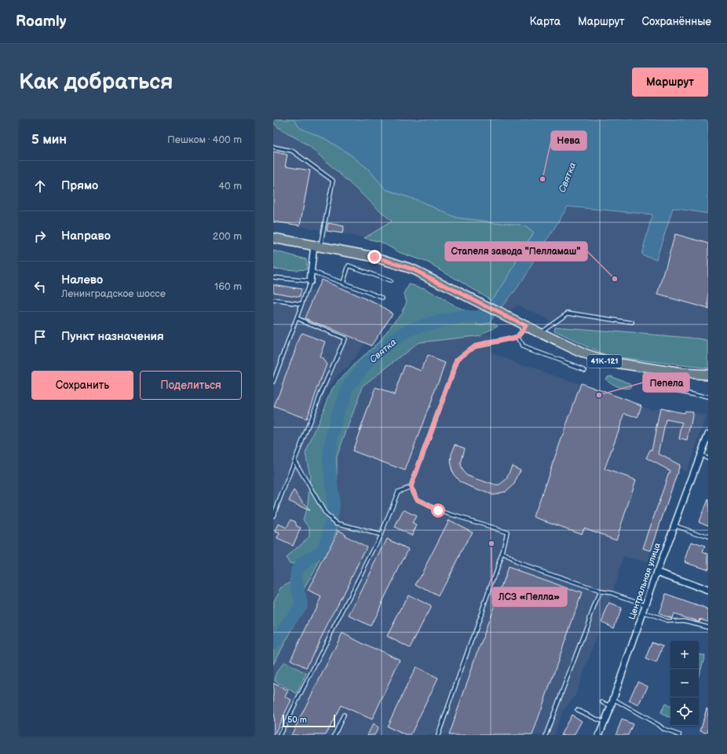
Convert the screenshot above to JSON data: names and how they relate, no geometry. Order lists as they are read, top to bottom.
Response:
{
  "streets": {
    "main road": ["41К-121"],
    "street": ["Центральная улица"]
  },
  "water": ["Святка"],
  "places": [
    "Нева",
    "Стапеля завода \"Пелламаш\"",
    "Пепела",
    "ЛСЗ «Пелла»"
  ],
  "scale_bar": "50 m",
  "page": {
    "header": "Roamly",
    "nav": ["Карта", "Маршрут", "Сохранённые"],
    "buttons": [
      "Маршрут",
      ["Сохранить", "Поделиться"]
    ],
    "title": "Как добраться",
    "heading": ["5 мин", "Пешком · 400 m"],
    "list": [
      ["Прямо", "40 m"],
      ["Направо", "200 m"],
      ["Налево", "Ленинградское шоссе", "160 m"],
      "Пункт назначения"
    ],
    "map_buttons": ["+", "−"],
    "scale": "50 m"
  }
}
